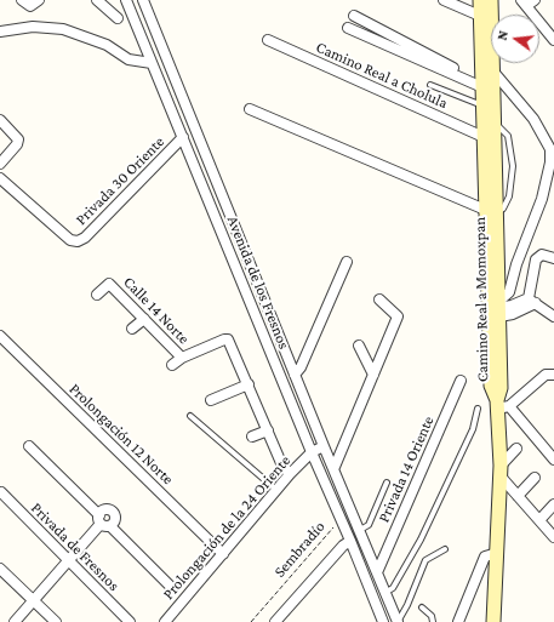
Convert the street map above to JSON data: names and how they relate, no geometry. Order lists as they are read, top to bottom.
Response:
{
  "streets": {
    "street": [
      "Camino Real a Cholula",
      "Privada 30 Oriente",
      "Avenida de los Fresnos",
      "Camino Real a Momoxpan",
      "Calle 14 Norte",
      "Prolongación 12 Norte",
      "Privada 14 Oriente",
      "Prolongación de la 24 Oriente",
      "Privada de Fresnos"
    ],
    "path": ["Sembradío"]
  },
  "crossings": [
    ["Camino Real a Cholula", "Camino Real a Momoxpan"],
    ["Privada 30 Oriente", "Avenida de los Fresnos"],
    ["Avenida de los Fresnos", "Prolongación de la 24 Oriente"],
    ["Prolongación 12 Norte", "Prolongación de la 24 Oriente"]
  ],
  "north": "left"
}
